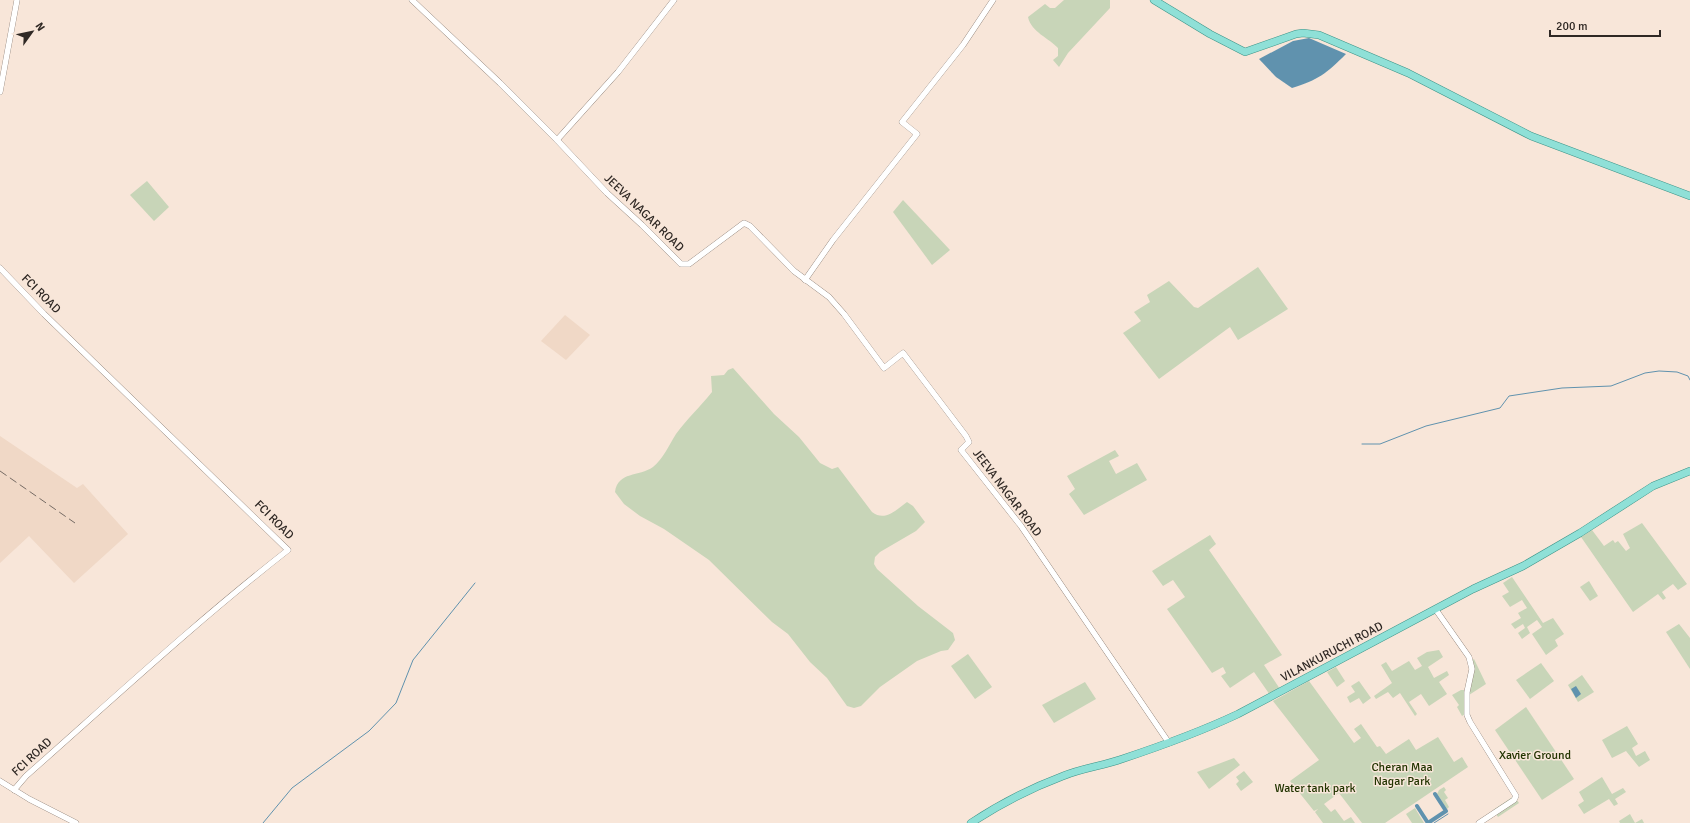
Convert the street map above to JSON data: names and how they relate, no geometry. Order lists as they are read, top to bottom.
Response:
{
  "streets": {
    "main road": ["VILANKURUCHI ROAD"],
    "street": ["JEEVA NAGAR ROAD", "FCI ROAD"]
  },
  "crossings": [
    ["JEEVA NAGAR ROAD", "VILANKURUCHI ROAD"]
  ],
  "parks": ["Xavier Ground", "Cheran Maa Nagar Park", "Water tank park"],
  "scale_bar": "200 m",
  "north": "top right"
}
